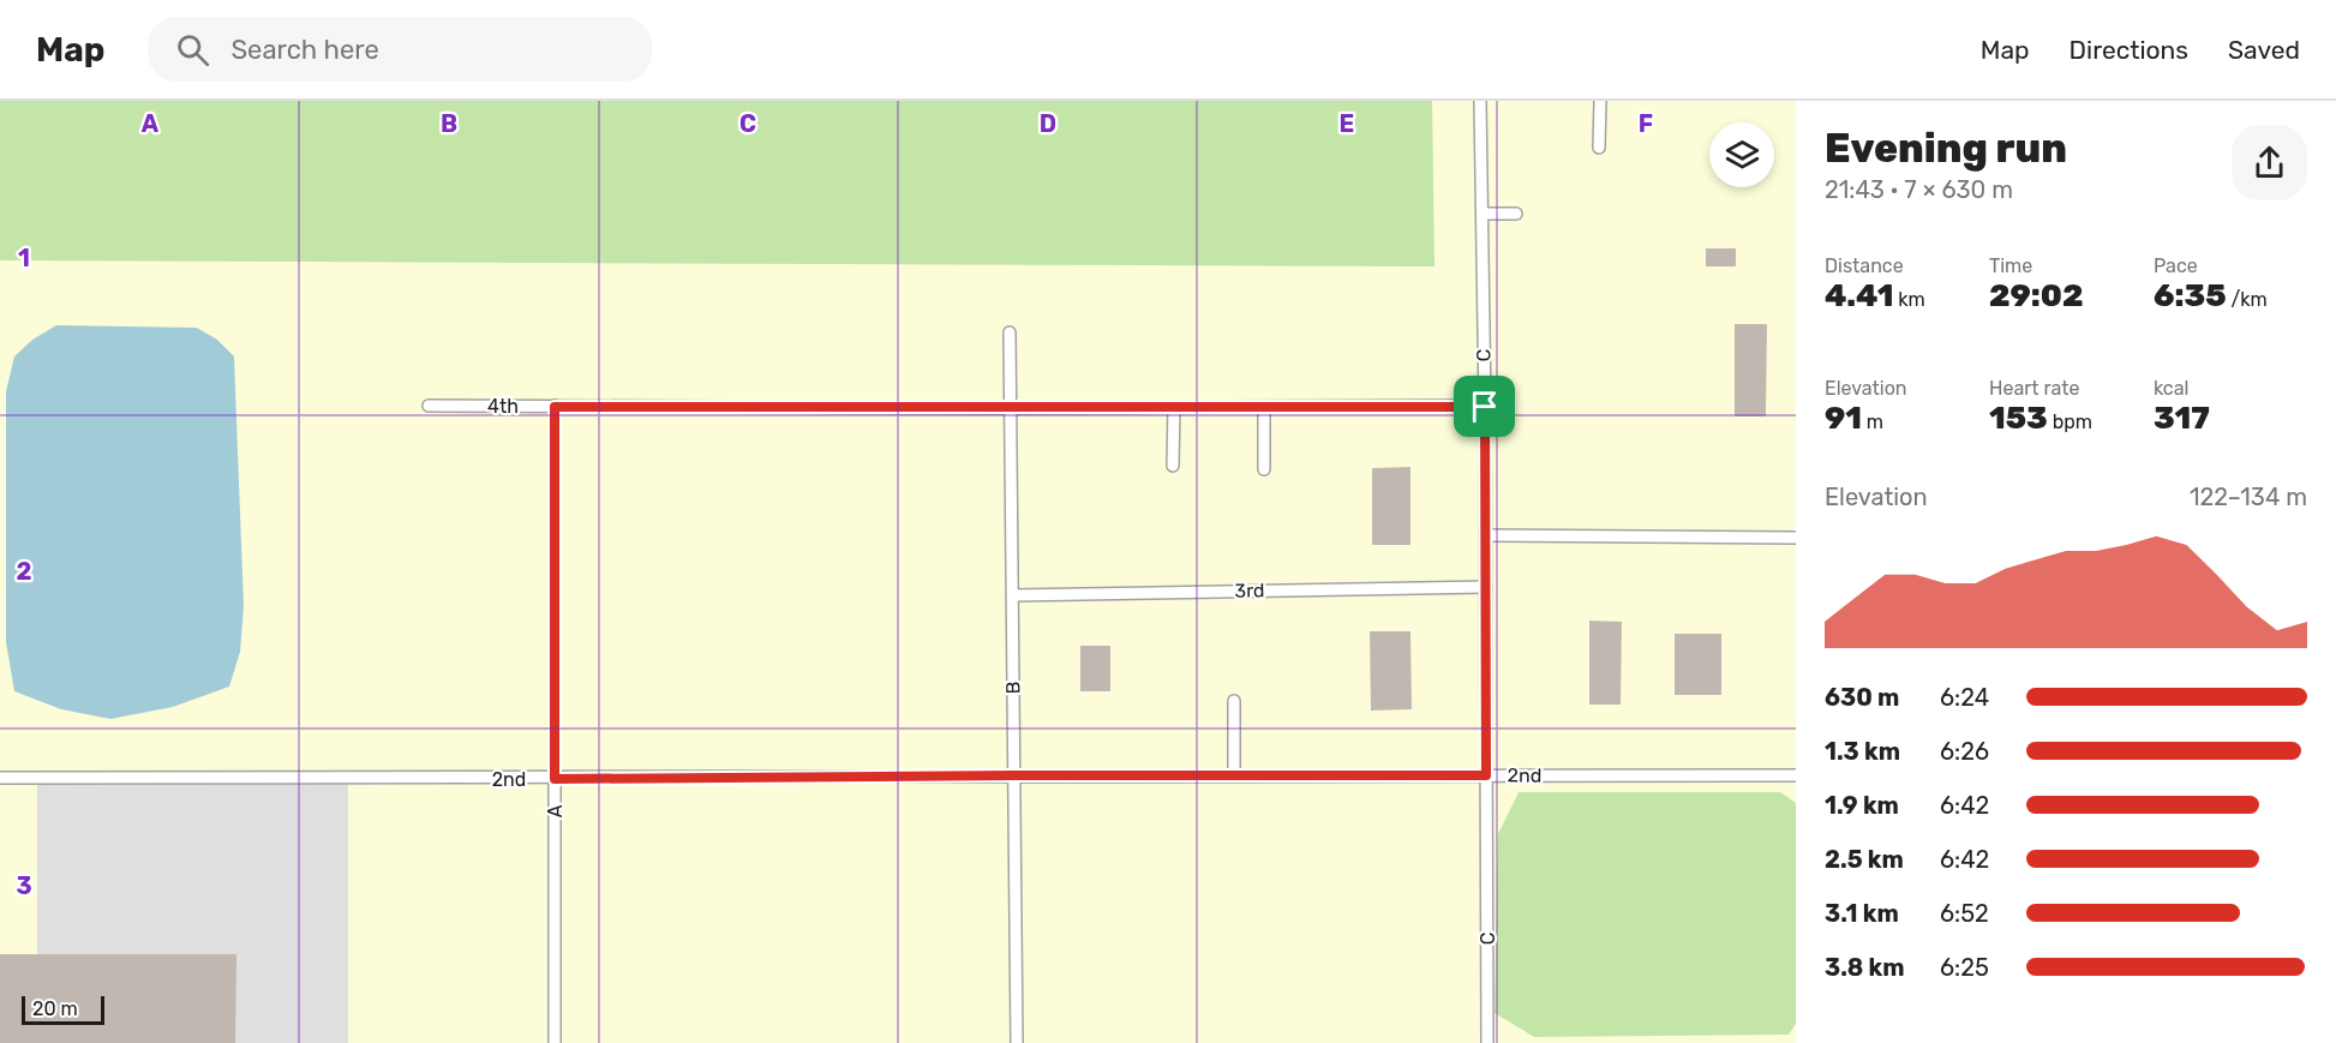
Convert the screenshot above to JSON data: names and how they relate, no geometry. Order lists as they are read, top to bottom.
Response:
{
  "streets": {
    "lane": [
      "C",
      "4th",
      "3rd",
      "B",
      "2nd",
      "A"
    ]
  },
  "crossings": [
    ["C", "4th"],
    ["C", "3rd"],
    ["C", "2nd"],
    ["4th", "B"],
    ["4th", "A"],
    ["3rd", "B"],
    ["B", "2nd"],
    ["2nd", "A"]
  ],
  "scale_bar": "20 m",
  "page": {
    "header": "Map",
    "search": "Search here",
    "nav": ["Map", "Directions", "Saved"],
    "heading": ["Evening run", "21:43 · 7 × 630 m"],
    "stats": [
      ["Distance", "4.41 km"],
      ["Time", "29:02"],
      ["Pace", "6:35 /km"],
      ["Elevation", "91 m"],
      ["Heart rate", "153 bpm"],
      ["kcal", "317"]
    ],
    "chart": ["Elevation", "122–134 m"],
    "list": [
      {
        "name": "630 m",
        "note": "6:24"
      },
      {
        "name": "1.3 km",
        "note": "6:26"
      },
      {
        "name": "1.9 km",
        "note": "6:42"
      },
      {
        "name": "2.5 km",
        "note": "6:42"
      },
      {
        "name": "3.1 km",
        "note": "6:52"
      },
      {
        "name": "3.8 km",
        "note": "6:25"
      }
    ],
    "scale": "20 m"
  },
  "grid": {
    "columns": [
      "A",
      "B",
      "C",
      "D",
      "E",
      "F"
    ],
    "rows": ["1", "2", "3"]
  }
}
